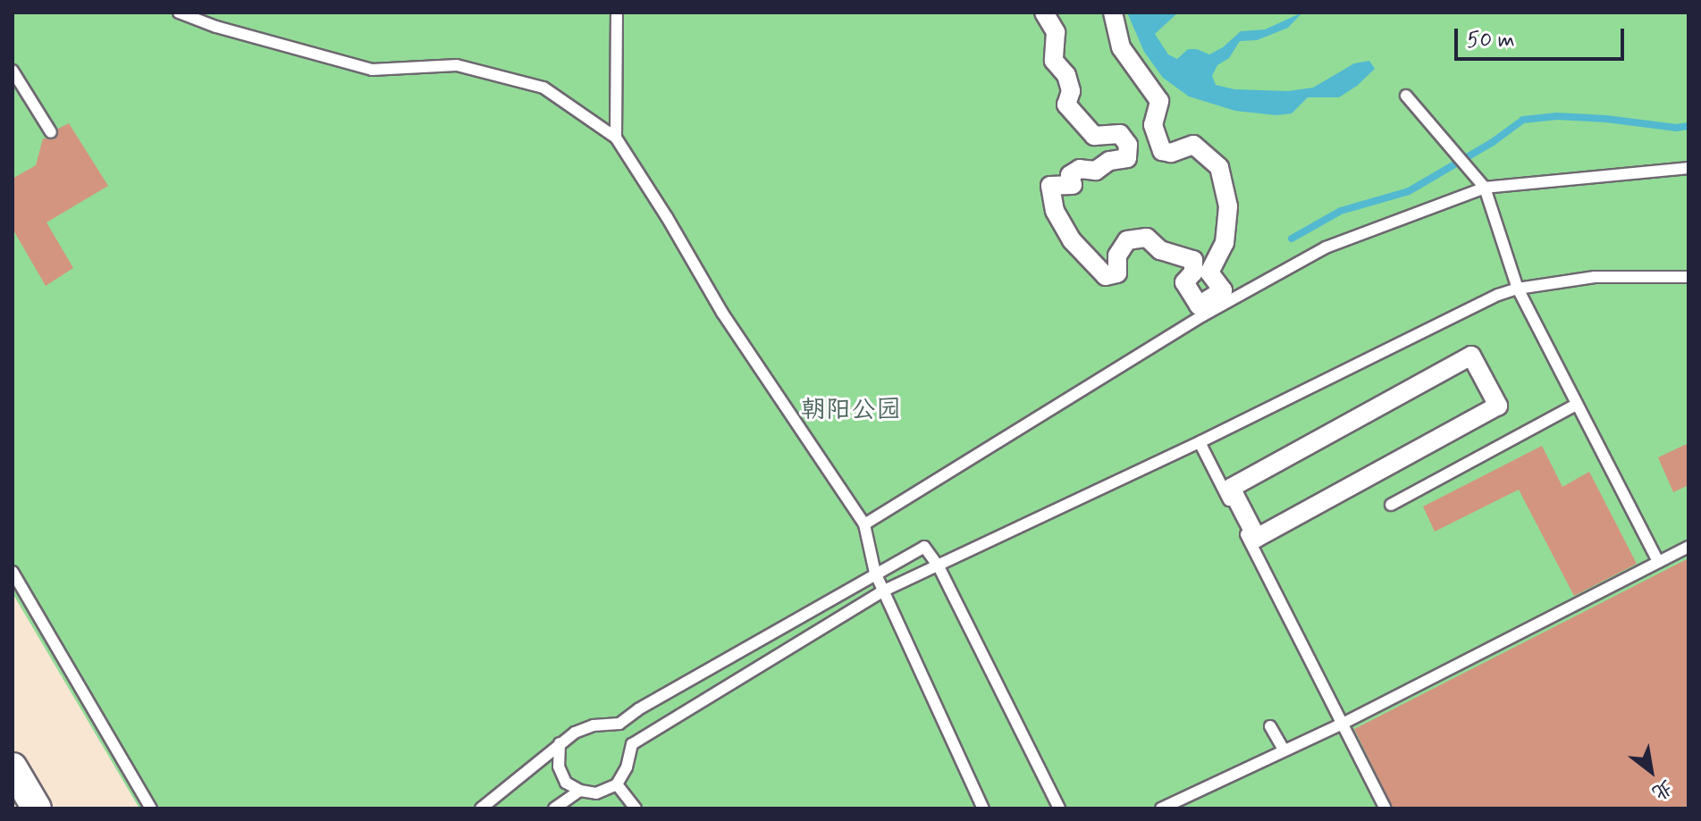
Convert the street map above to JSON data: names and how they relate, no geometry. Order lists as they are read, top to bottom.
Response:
{
  "parks": ["朝阳公园"],
  "scale_bar": "50 m",
  "north": "bottom right"
}
